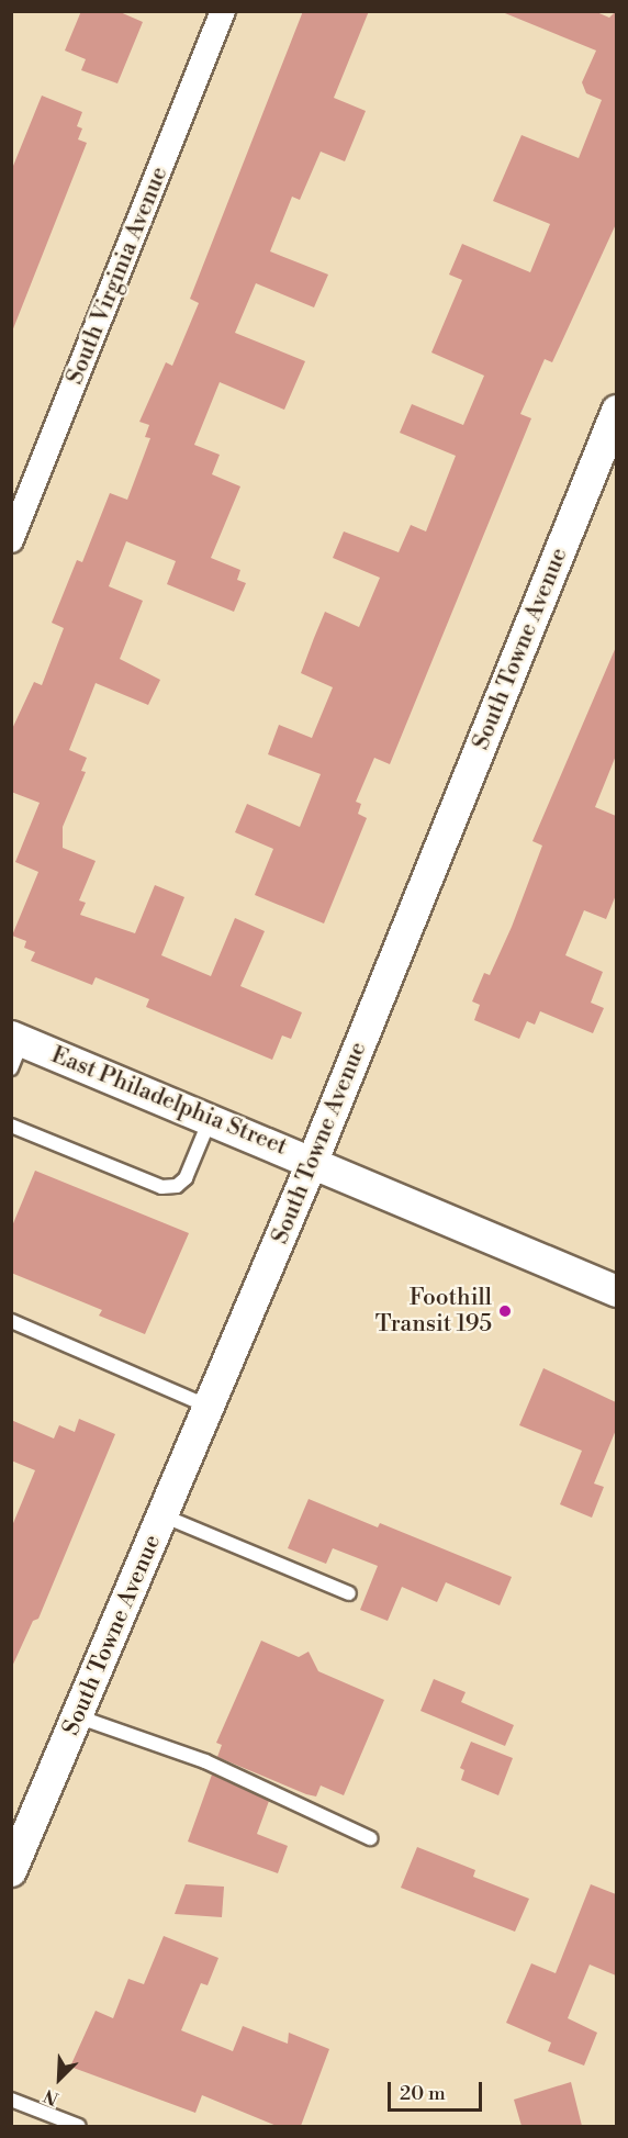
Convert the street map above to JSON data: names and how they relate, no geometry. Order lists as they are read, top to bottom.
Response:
{
  "streets": {
    "street": ["South Virginia Avenue", "South Towne Avenue", "East Philadelphia Street"]
  },
  "crossings": [
    ["South Towne Avenue", "East Philadelphia Street"]
  ],
  "places": ["Foothill Transit 195"],
  "scale_bar": "20 m",
  "north": "bottom left"
}
